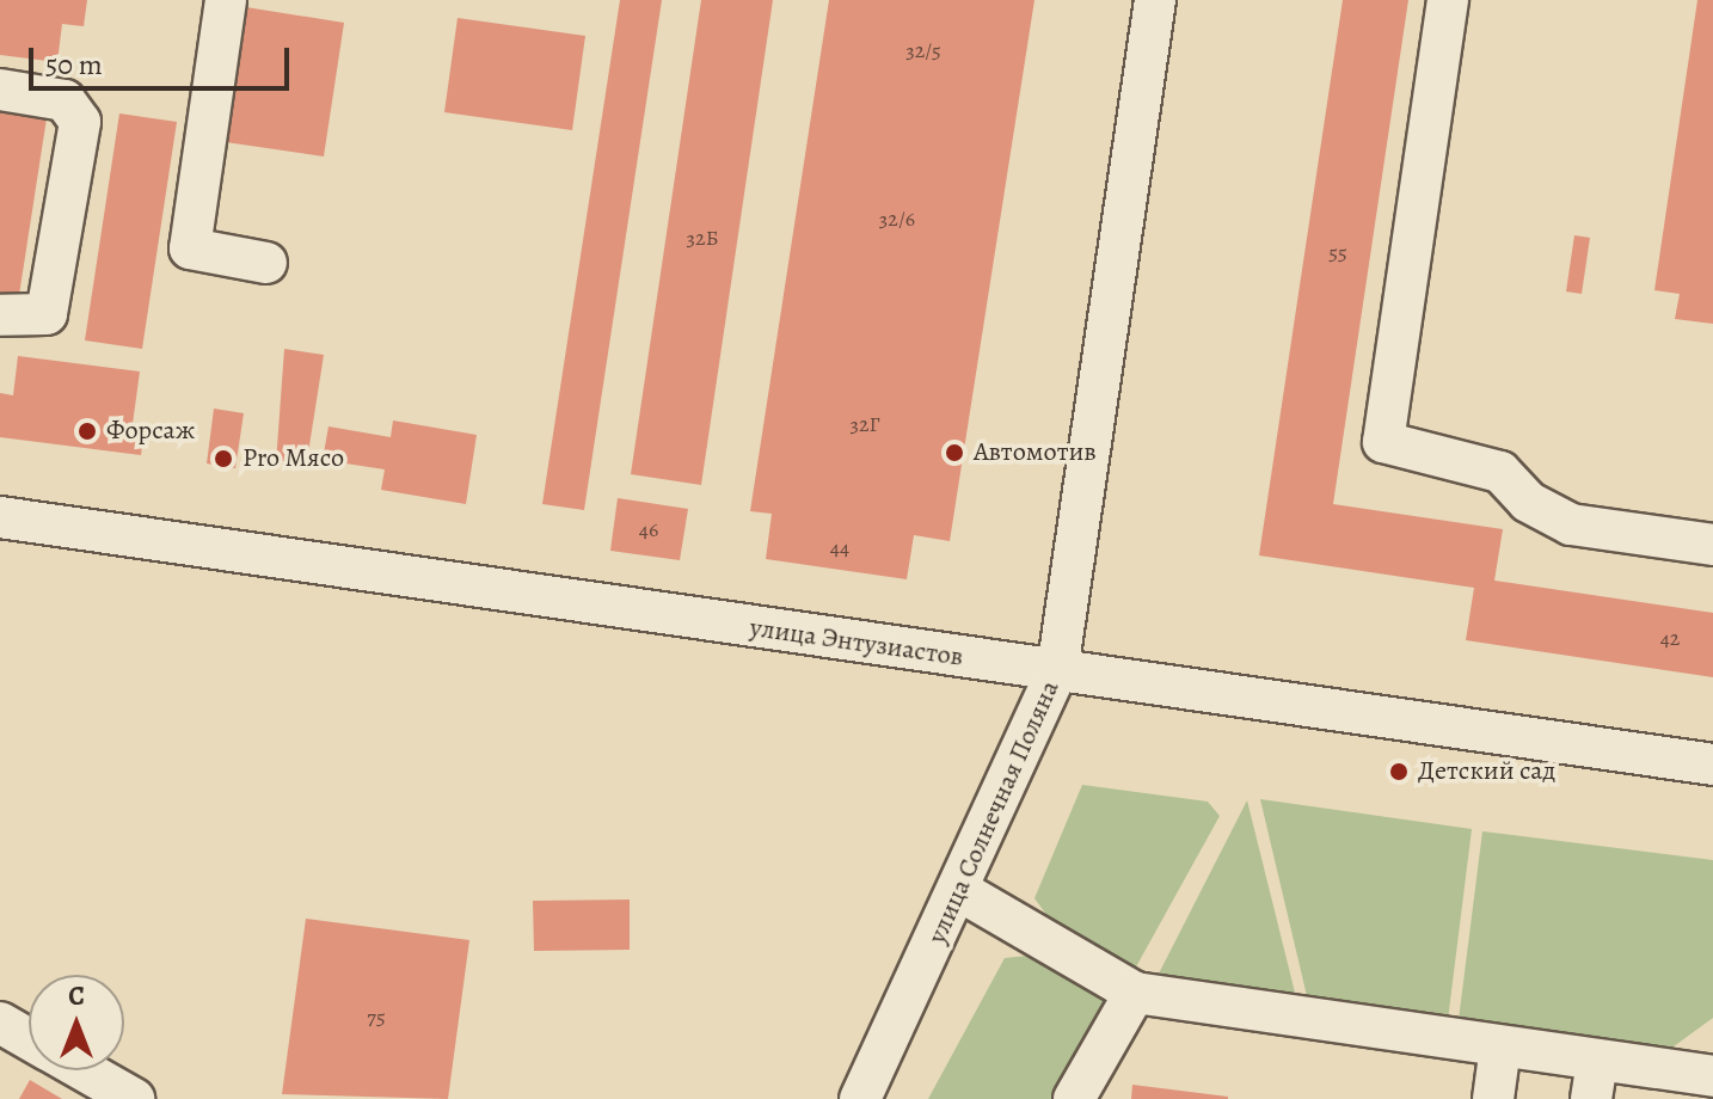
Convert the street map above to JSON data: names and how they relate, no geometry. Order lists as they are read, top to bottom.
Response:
{
  "streets": {
    "street": ["улица Энтузиастов", "улица Солнечная Поляна"]
  },
  "crossings": [
    ["улица Энтузиастов", "улица Солнечная Поляна"]
  ],
  "places": [
    "Форсаж",
    "Автомотив",
    "Pro Мясо",
    "Детский сад"
  ],
  "house_numbers": [
    "32/5",
    "32/6",
    "32Б",
    "55",
    "32Г",
    "46",
    "44",
    "42",
    "75"
  ],
  "scale_bar": "50 m",
  "north": "top"
}
